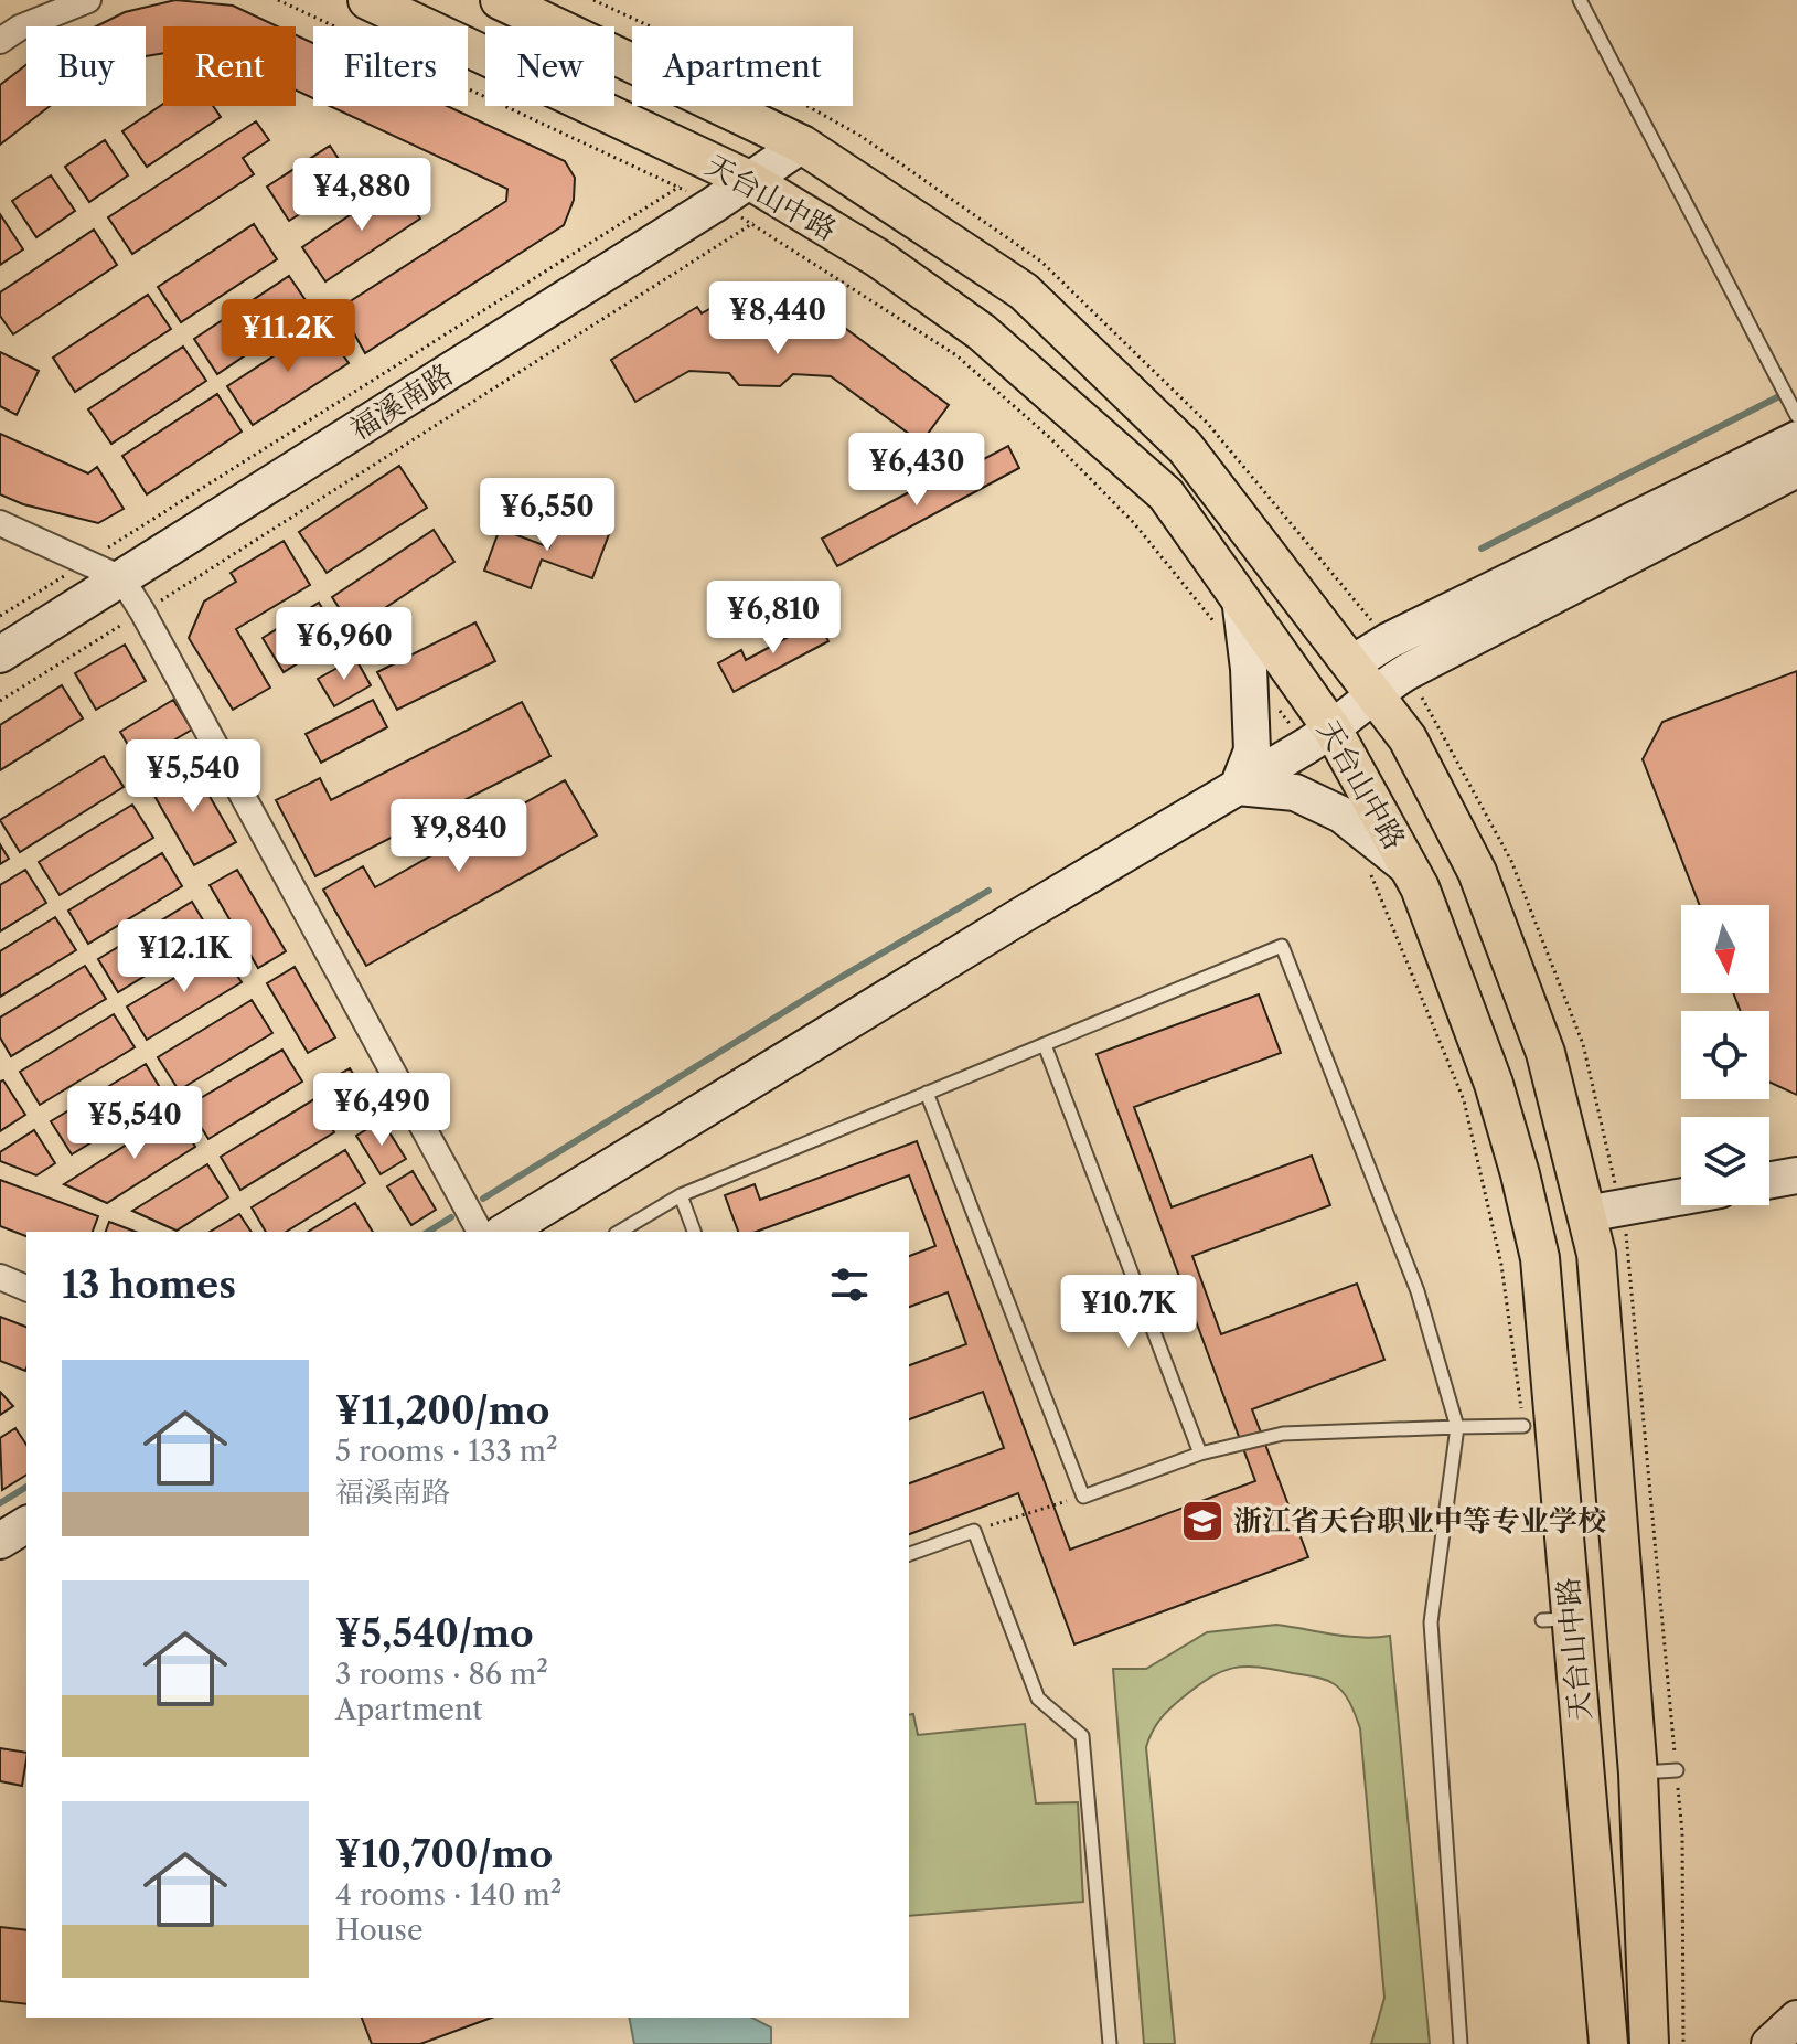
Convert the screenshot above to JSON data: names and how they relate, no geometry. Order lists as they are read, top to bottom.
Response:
{
  "streets": {
    "main road": ["天台山中路", "福溪南路"]
  },
  "crossings": [
    ["天台山中路", "福溪南路"]
  ],
  "places": {
    "school or university": ["浙江省天台职业中等专业学校"]
  },
  "north": "bottom",
  "page": {
    "chip": [
      "Buy",
      "Rent",
      "Filters",
      "New",
      "Apartment"
    ],
    "price": [
      "¥4,880",
      "¥8,440",
      "¥11.2K",
      "¥6,430",
      "¥6,550",
      "¥6,810",
      "¥6,960",
      "¥5,540",
      "¥9,840",
      "¥12.1K",
      "¥6,490",
      "¥5,540",
      "¥10.7K"
    ],
    "heading": "13 homes",
    "list": [
      {
        "name": "¥11,200/mo",
        "note": "5 rooms · 133 m² · 福溪南路"
      },
      {
        "name": "¥5,540/mo",
        "note": "3 rooms · 86 m² · Apartment"
      },
      {
        "name": "¥10,700/mo",
        "note": "4 rooms · 140 m² · House"
      }
    ]
  }
}
